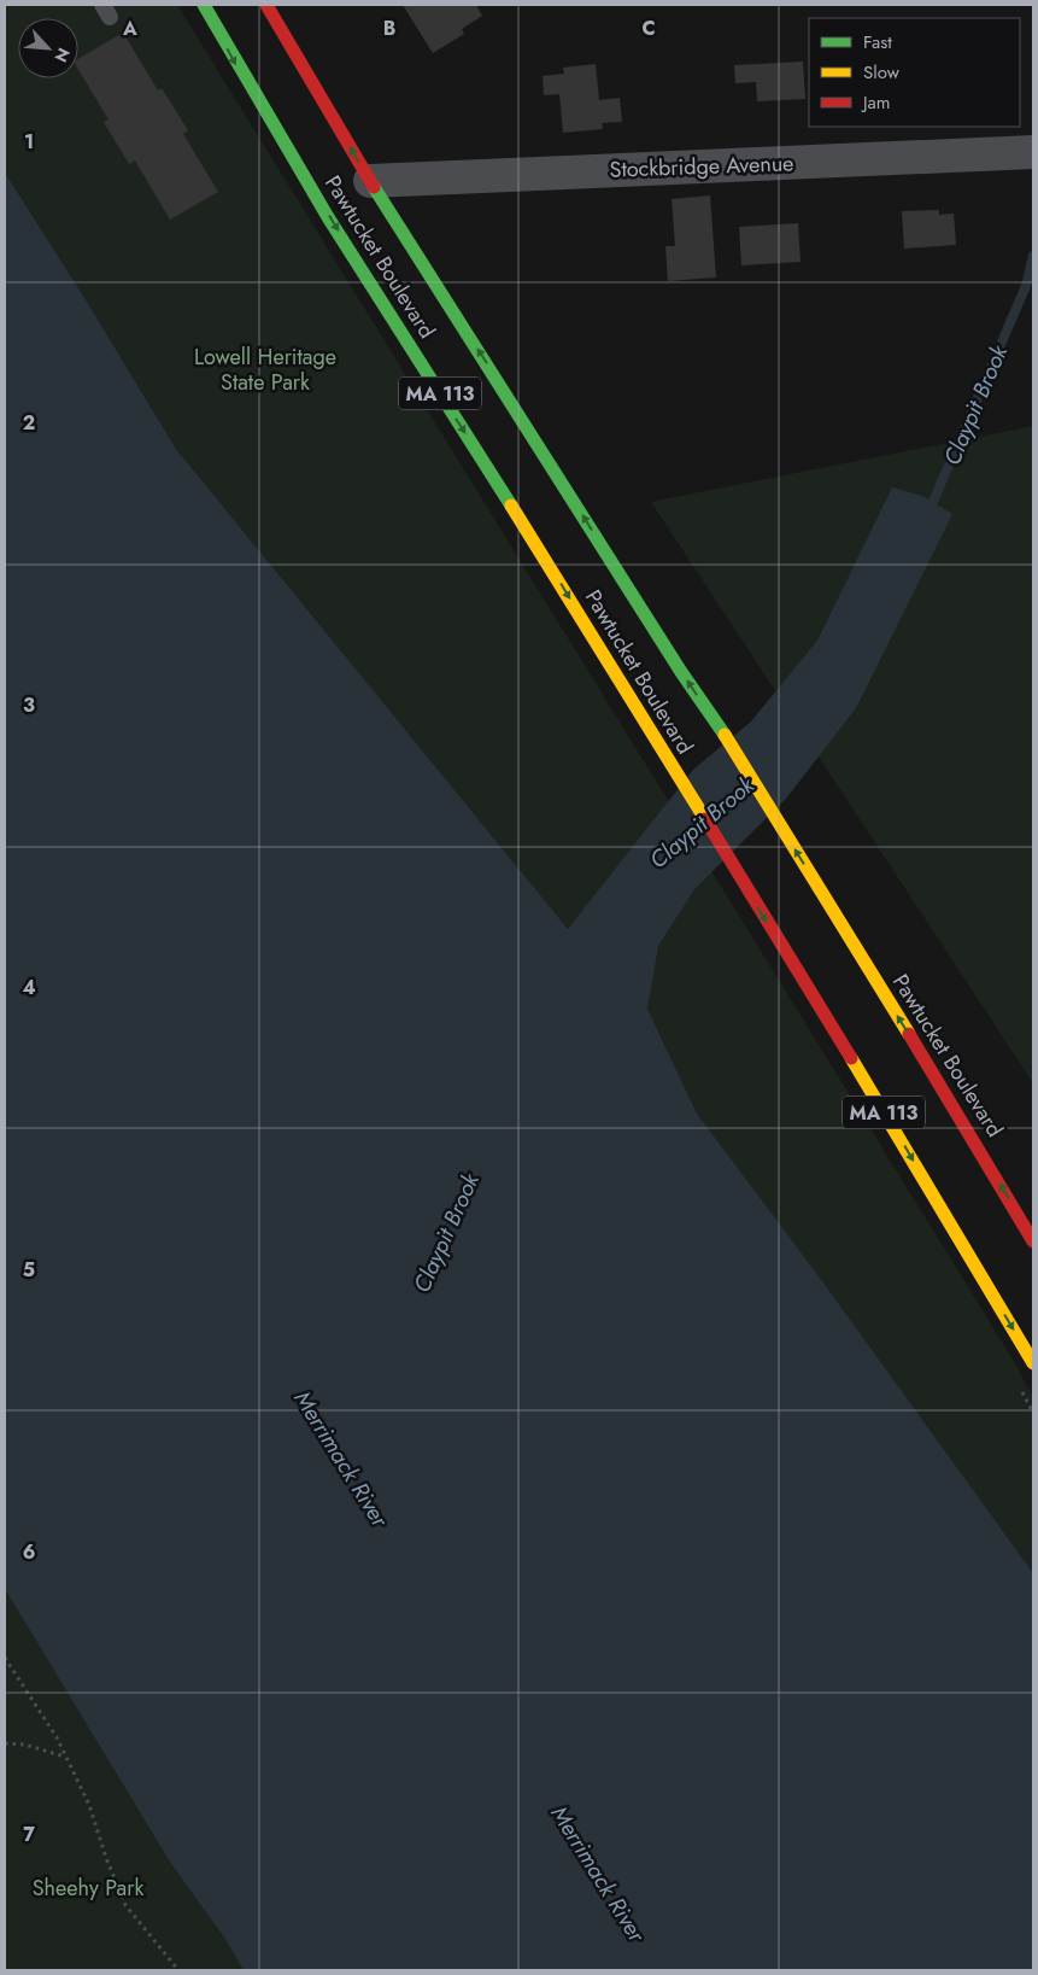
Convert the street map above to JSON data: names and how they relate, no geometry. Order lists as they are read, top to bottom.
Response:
{
  "streets": {
    "main road": ["Pawtucket Boulevard", "MA 113"],
    "street": ["Stockbridge Avenue"]
  },
  "crossings": [
    ["Stockbridge Avenue", "Pawtucket Boulevard"]
  ],
  "water": ["Claypit Brook", "Merrimack River"],
  "parks": ["Lowell Heritage State Park", "Sheehy Park"],
  "legend": ["Fast", "Slow", "Jam"],
  "north": "bottom right",
  "grid": {
    "columns": ["A", "B", "C"],
    "rows": [
      "1",
      "2",
      "3",
      "4",
      "5",
      "6",
      "7"
    ]
  }
}
